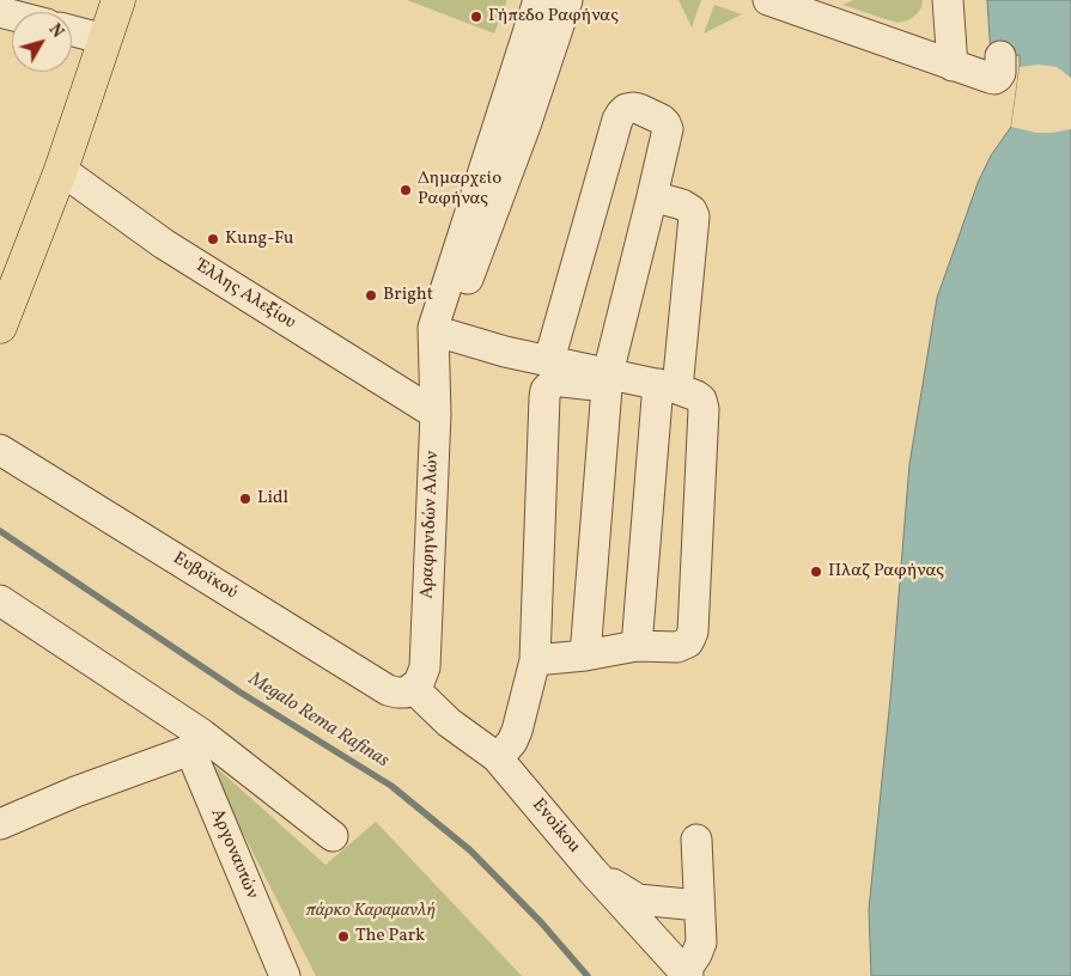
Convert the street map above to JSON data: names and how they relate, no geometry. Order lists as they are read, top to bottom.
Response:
{
  "streets": {
    "street": [
      "Έλλης Αλεξίου",
      "Αραφηνιδών Αλών",
      "Ευβοϊκού",
      "Evoikou",
      "Αργοναυτών"
    ]
  },
  "crossings": [
    ["Έλλης Αλεξίου", "Αραφηνιδών Αλών"],
    ["Αραφηνιδών Αλών", "Ευβοϊκού"],
    ["Αραφηνιδών Αλών", "Evoikou"],
    ["Ευβοϊκού", "Evoikou"]
  ],
  "water": ["Megalo Rema Rafinas"],
  "parks": ["πάρκο Καραμανλή"],
  "places": [
    "Γήπεδο Ραφήνας",
    "Δημαρχείο Ραφήνας",
    "Kung-Fu",
    "Bright",
    "Lidl",
    "Πλαζ Ραφήνας",
    "The Park"
  ],
  "north": "top right"
}
